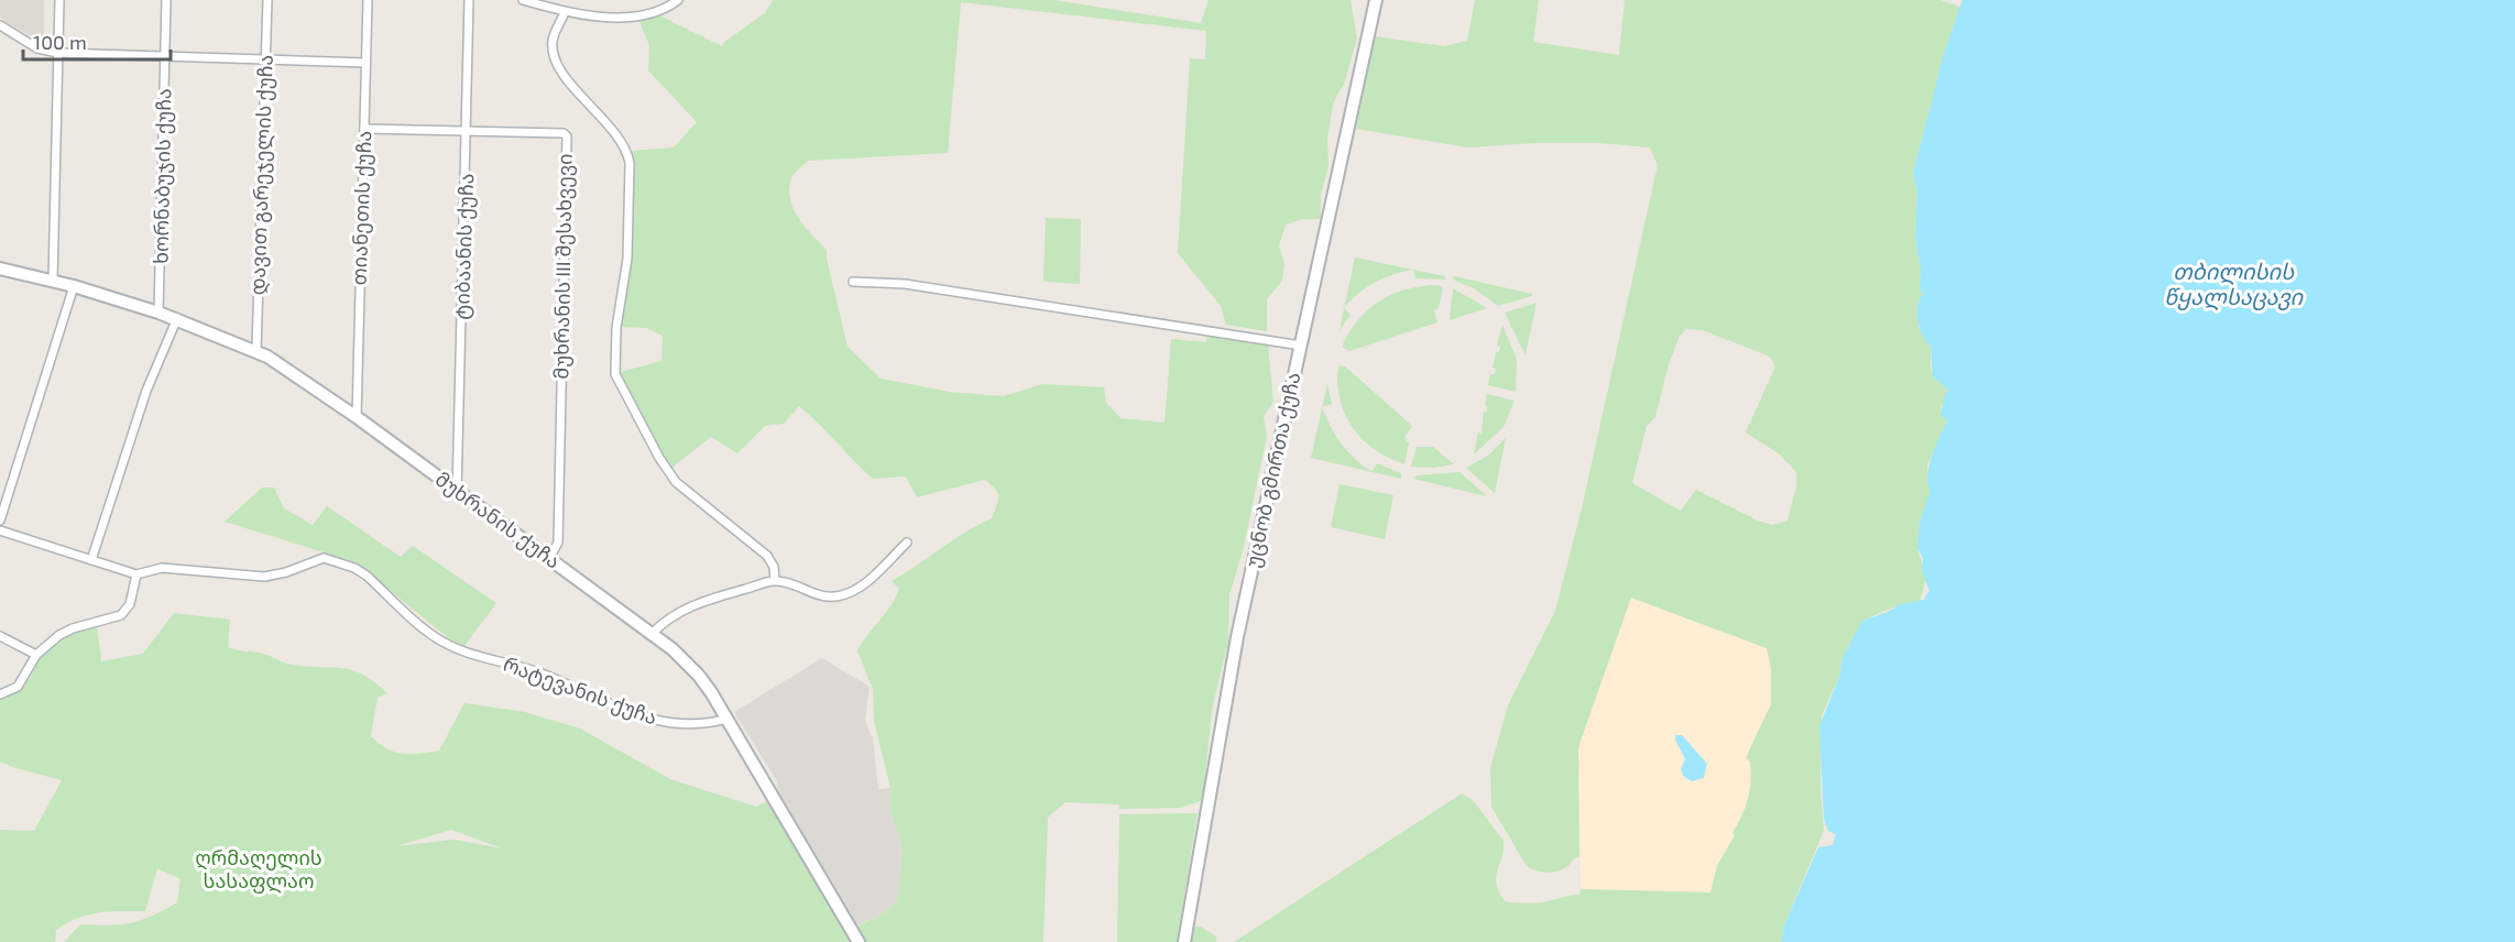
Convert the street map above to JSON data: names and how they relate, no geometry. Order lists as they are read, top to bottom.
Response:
{
  "streets": {
    "street": [
      "დავით გარეჯელის ქუჩა",
      "ხორნაბუჯის ქუჩა",
      "თიანეთის ქუჩა",
      "ტიბაანის ქუჩა",
      "მუხრანის III შესახვევი",
      "უცნობ გმირთა ქუჩა",
      "მუხრანის ქუჩა",
      "რატევანის ქუჩა"
    ]
  },
  "crossings": [
    ["დავით გარეჯელის ქუჩა", "მუხრანის ქუჩა"],
    ["ხორნაბუჯის ქუჩა", "მუხრანის ქუჩა"],
    ["თიანეთის ქუჩა", "მუხრანის III შესახვევი"],
    ["თიანეთის ქუჩა", "მუხრანის ქუჩა"],
    ["ტიბაანის ქუჩა", "მუხრანის III შესახვევი"],
    ["ტიბაანის ქუჩა", "მუხრანის ქუჩა"],
    ["მუხრანის III შესახვევი", "მუხრანის ქუჩა"],
    ["მუხრანის ქუჩა", "რატევანის ქუჩა"]
  ],
  "water": ["თბილისის წყალსაცავი"],
  "parks": ["ღრმაღელის სასაფლაო"],
  "scale_bar": "100 m"
}
